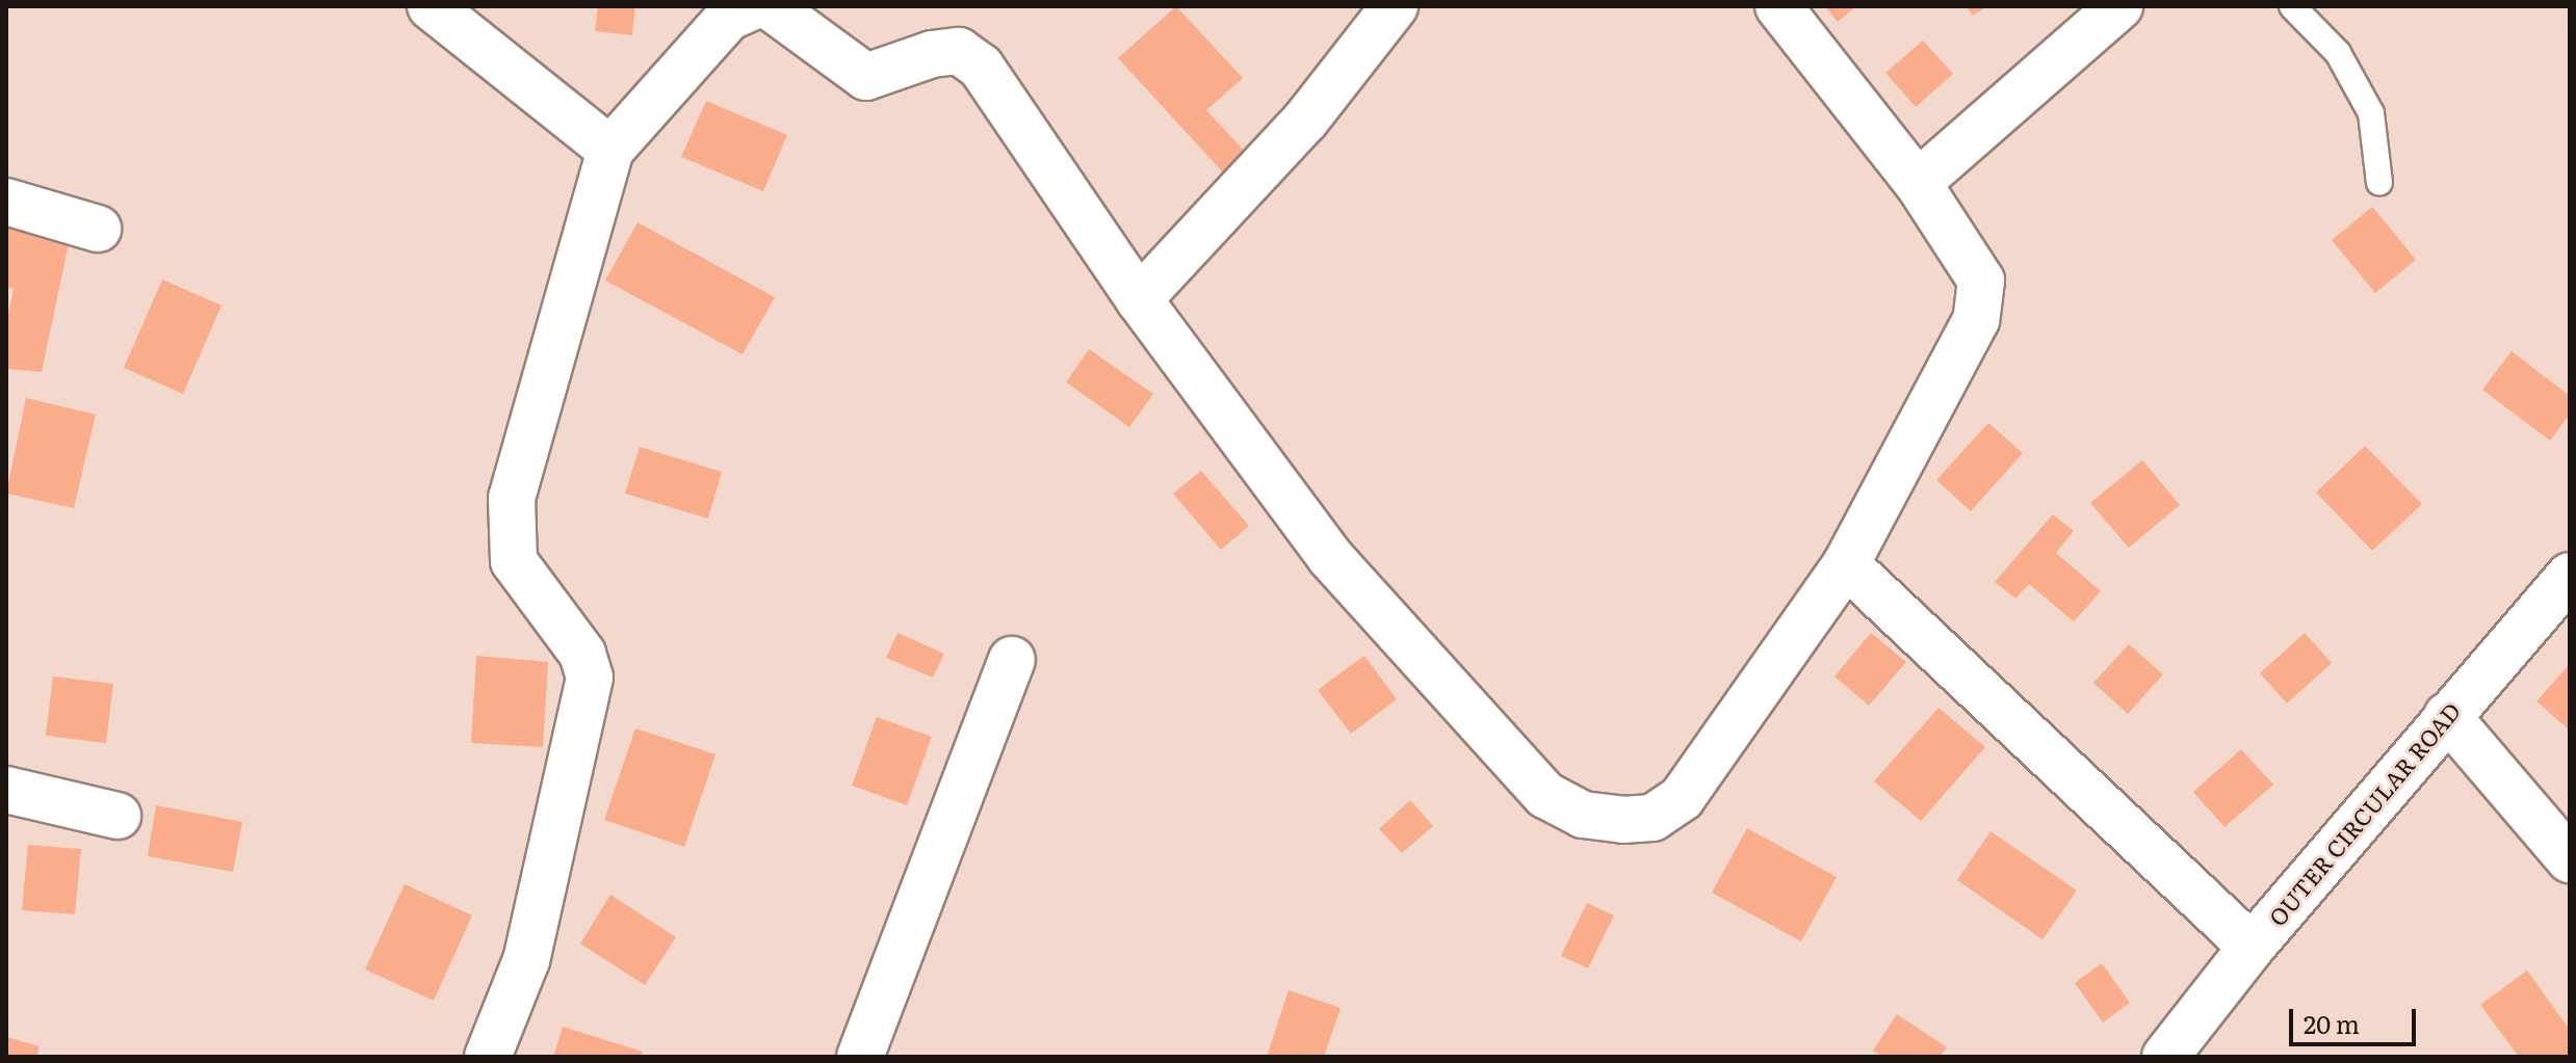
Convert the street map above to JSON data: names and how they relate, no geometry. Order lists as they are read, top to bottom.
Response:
{
  "streets": {
    "street": ["OUTER CIRCULAR ROAD"]
  },
  "scale_bar": "20 m"
}
